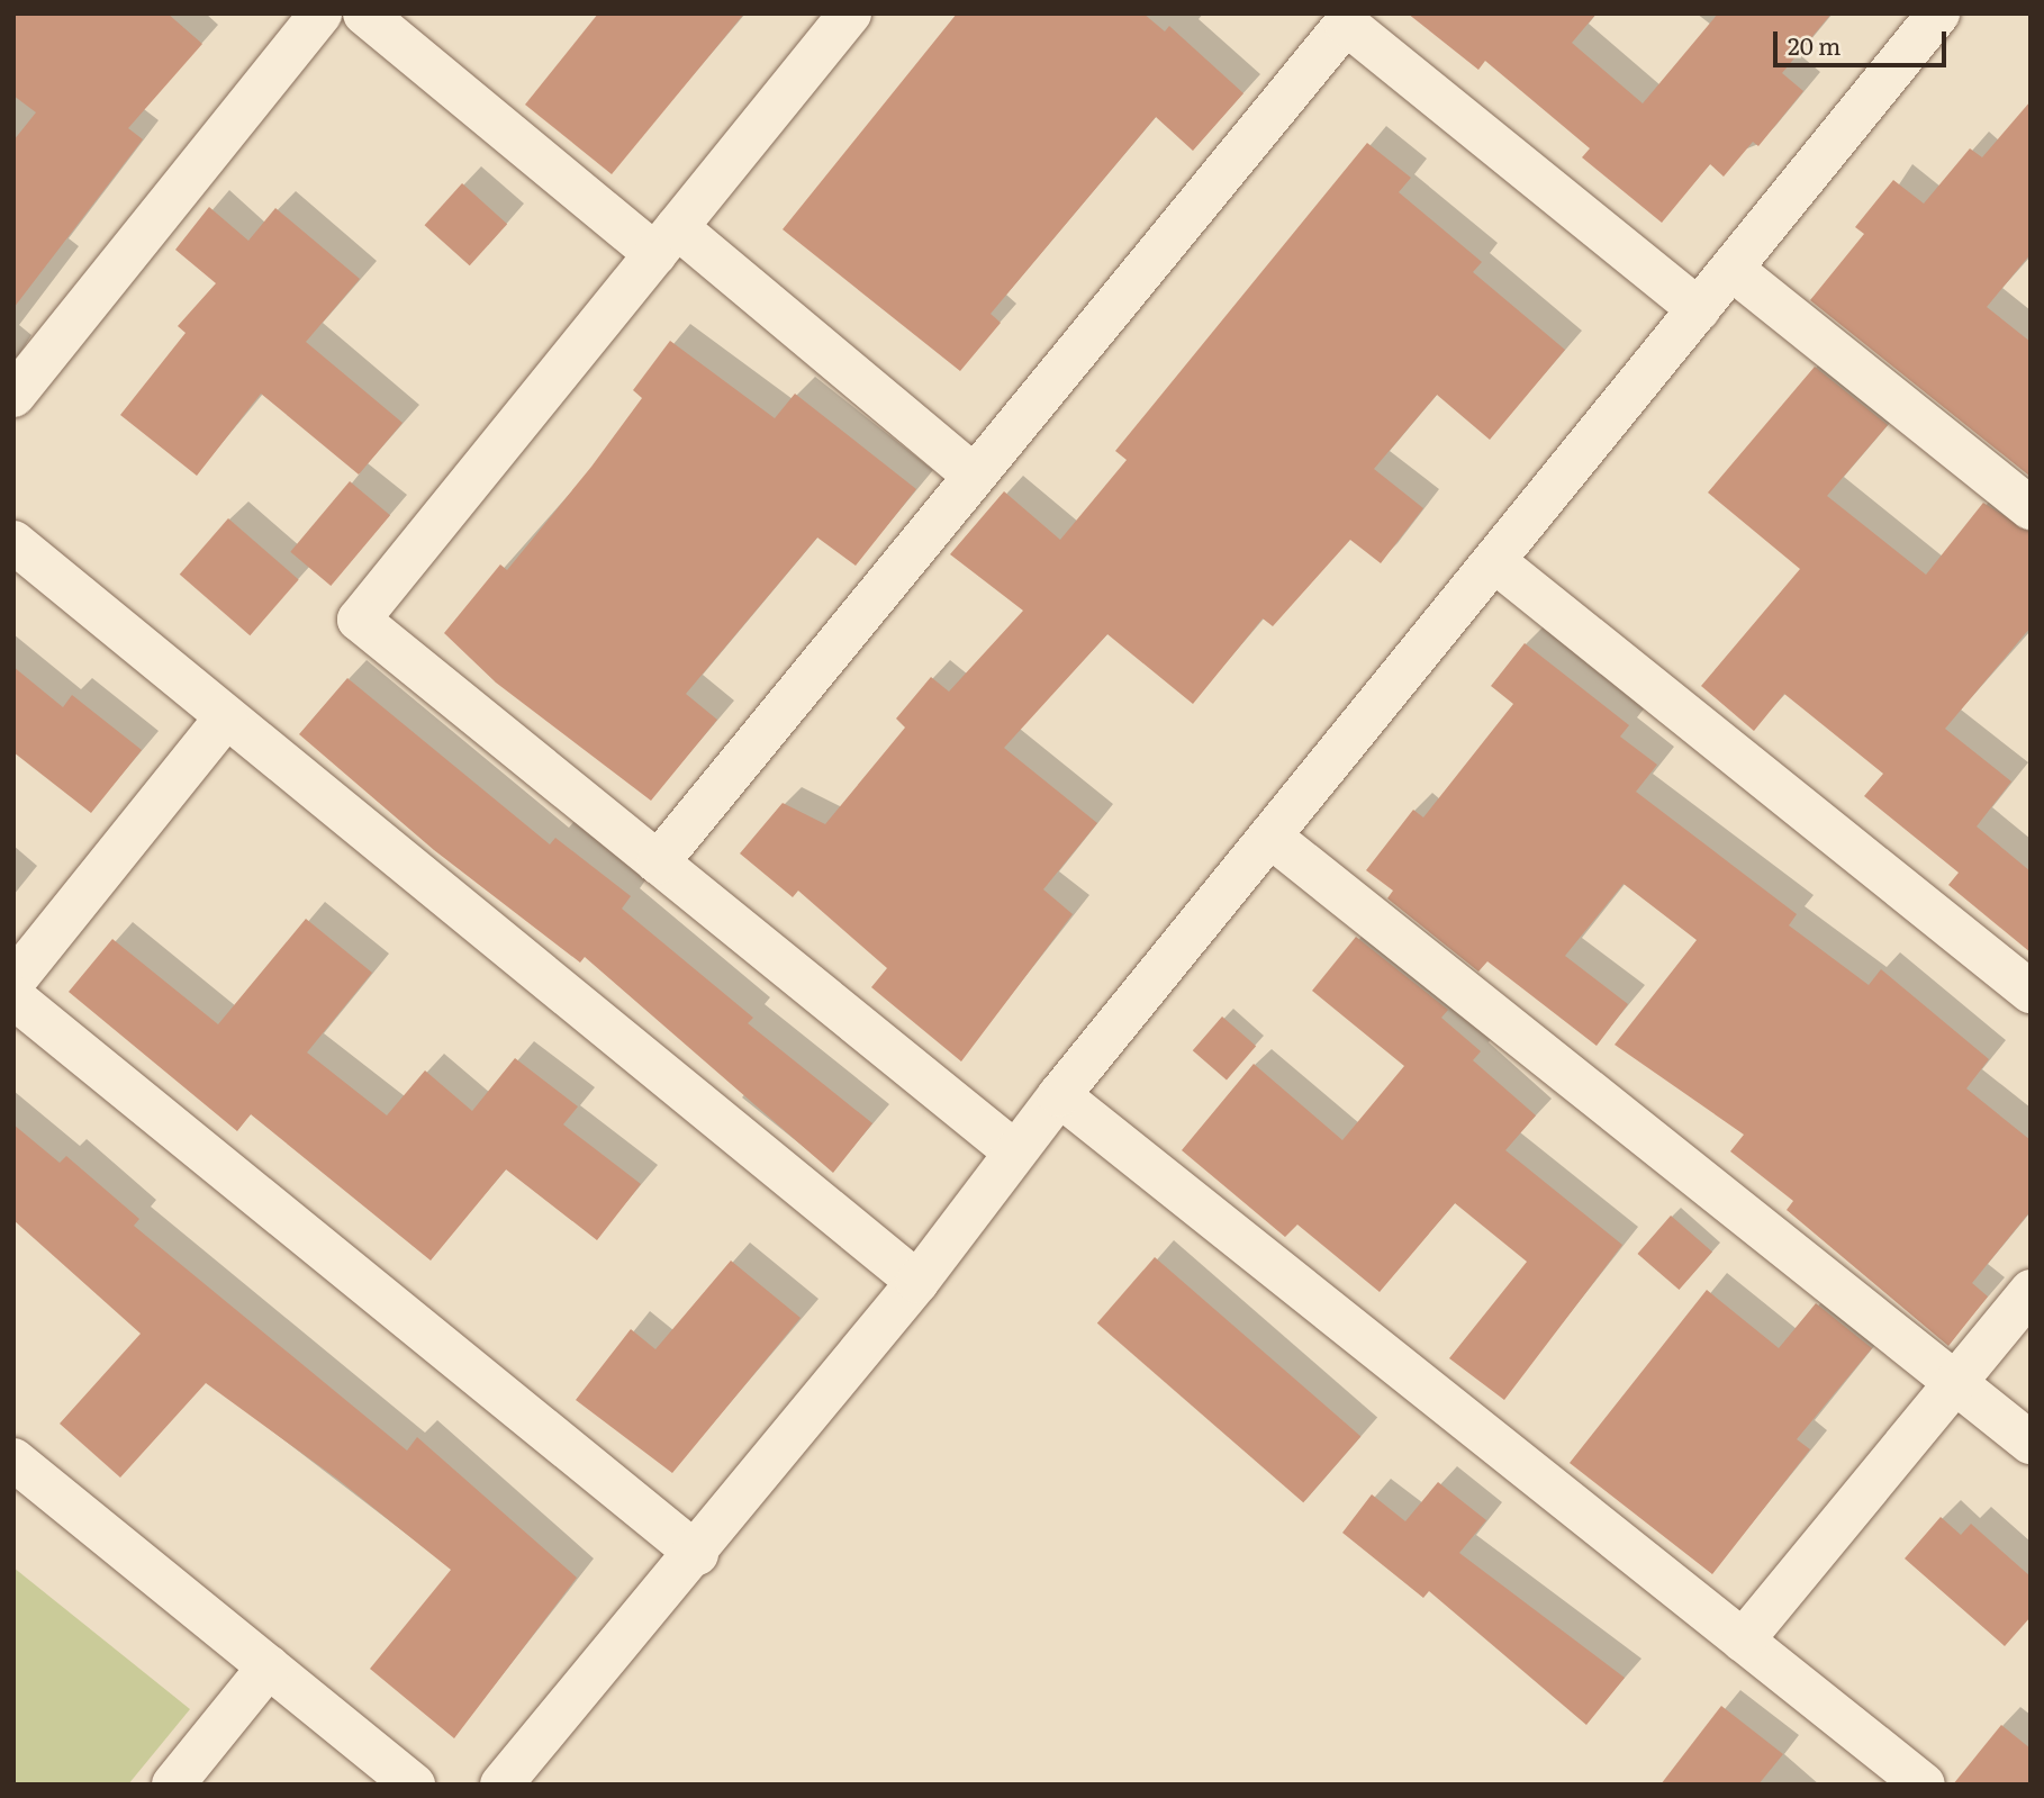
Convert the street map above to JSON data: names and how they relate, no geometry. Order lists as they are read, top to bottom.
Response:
{
  "scale_bar": "20 m"
}
